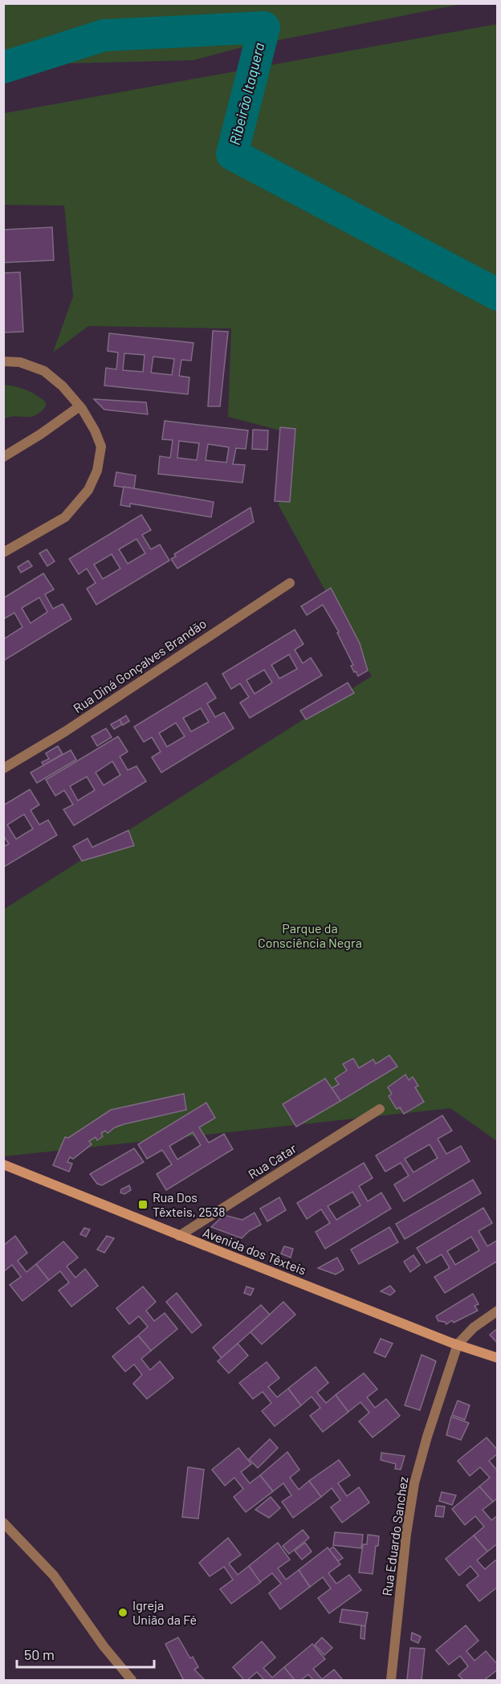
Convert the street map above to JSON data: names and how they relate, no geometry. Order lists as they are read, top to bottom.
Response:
{
  "streets": {
    "street": [
      "Rua Diná Gonçalves Brandão",
      "Rua Catar",
      "Avenida dos Têxteis",
      "Rua Eduardo Sanchez"
    ]
  },
  "crossings": [
    ["Rua Catar", "Avenida dos Têxteis"],
    ["Avenida dos Têxteis", "Rua Eduardo Sanchez"]
  ],
  "water": ["Ribeirão Itaquera"],
  "parks": ["Parque da Consciência Negra"],
  "places": {
    "transit": ["Rua Dos Têxteis, 2538"],
    "other": ["Igreja União da Fé"]
  },
  "scale_bar": "50 m"
}
